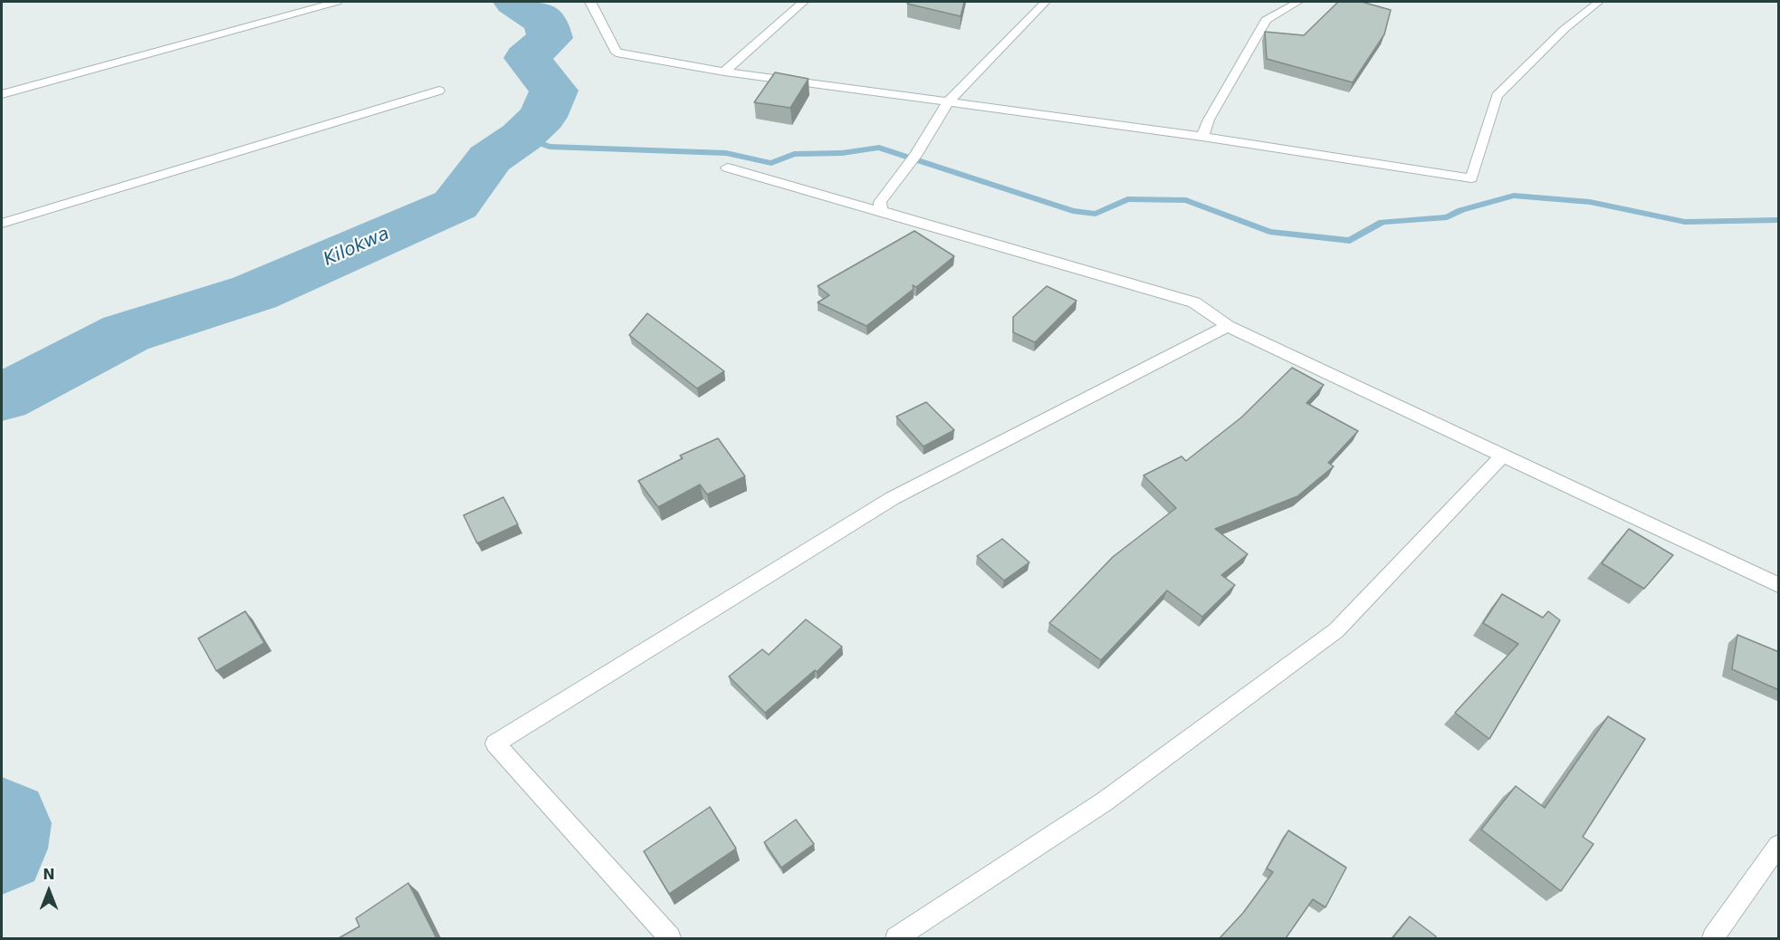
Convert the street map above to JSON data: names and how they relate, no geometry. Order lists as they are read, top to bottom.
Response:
{
  "water": ["Kilokwa"],
  "north": "top"
}
